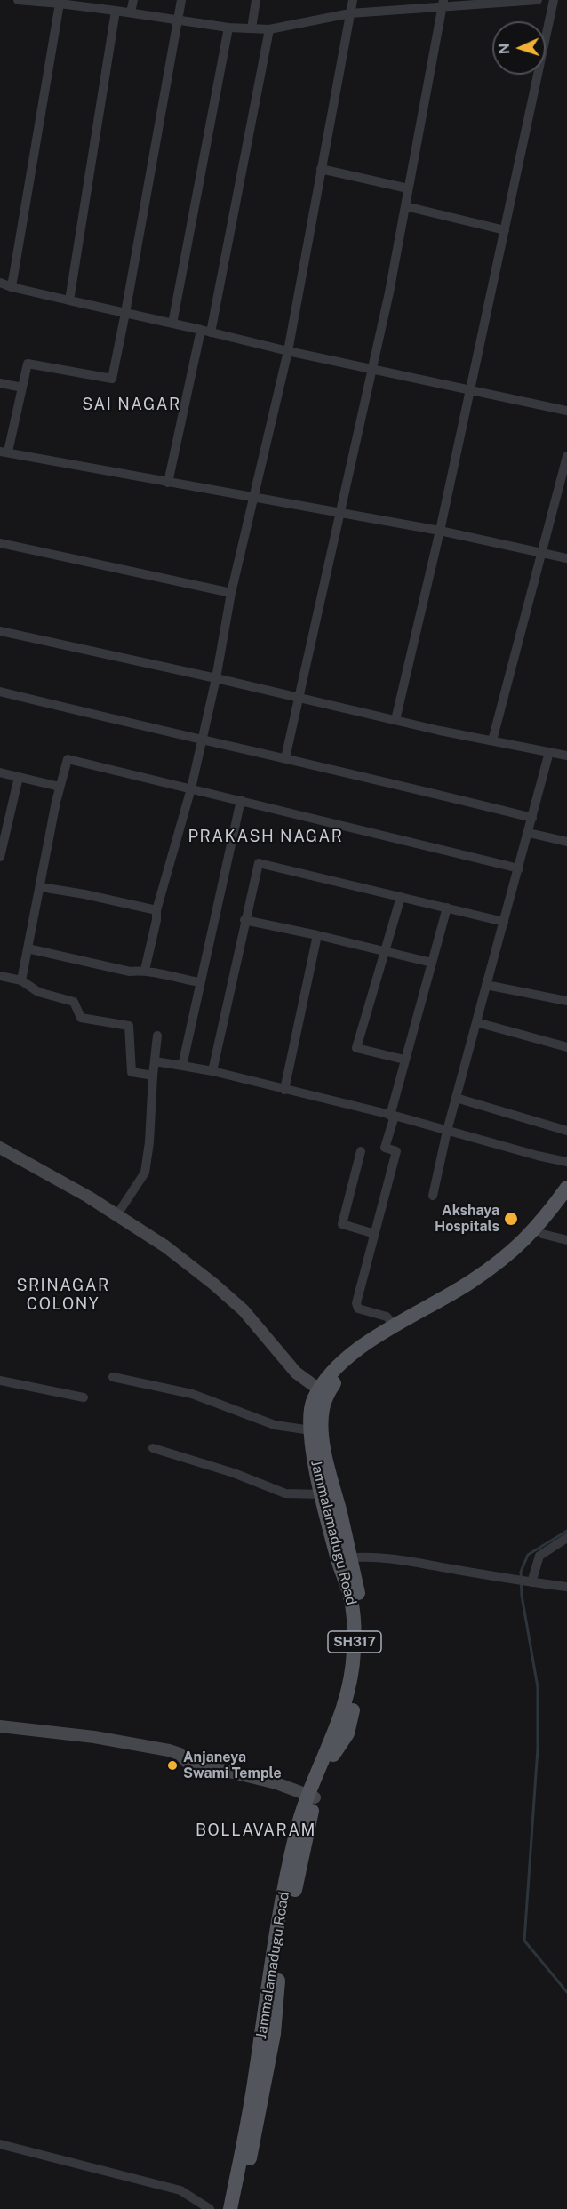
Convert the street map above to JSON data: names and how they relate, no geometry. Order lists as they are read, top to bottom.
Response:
{
  "streets": {
    "main road": ["Jammalamadugu Road"]
  },
  "districts": [
    "SAI NAGAR",
    "PRAKASH NAGAR",
    "SRINAGAR COLONY",
    "BOLLAVARAM"
  ],
  "places": ["Akshaya Hospitals", "Anjaneya Swami Temple"],
  "north": "left"
}
